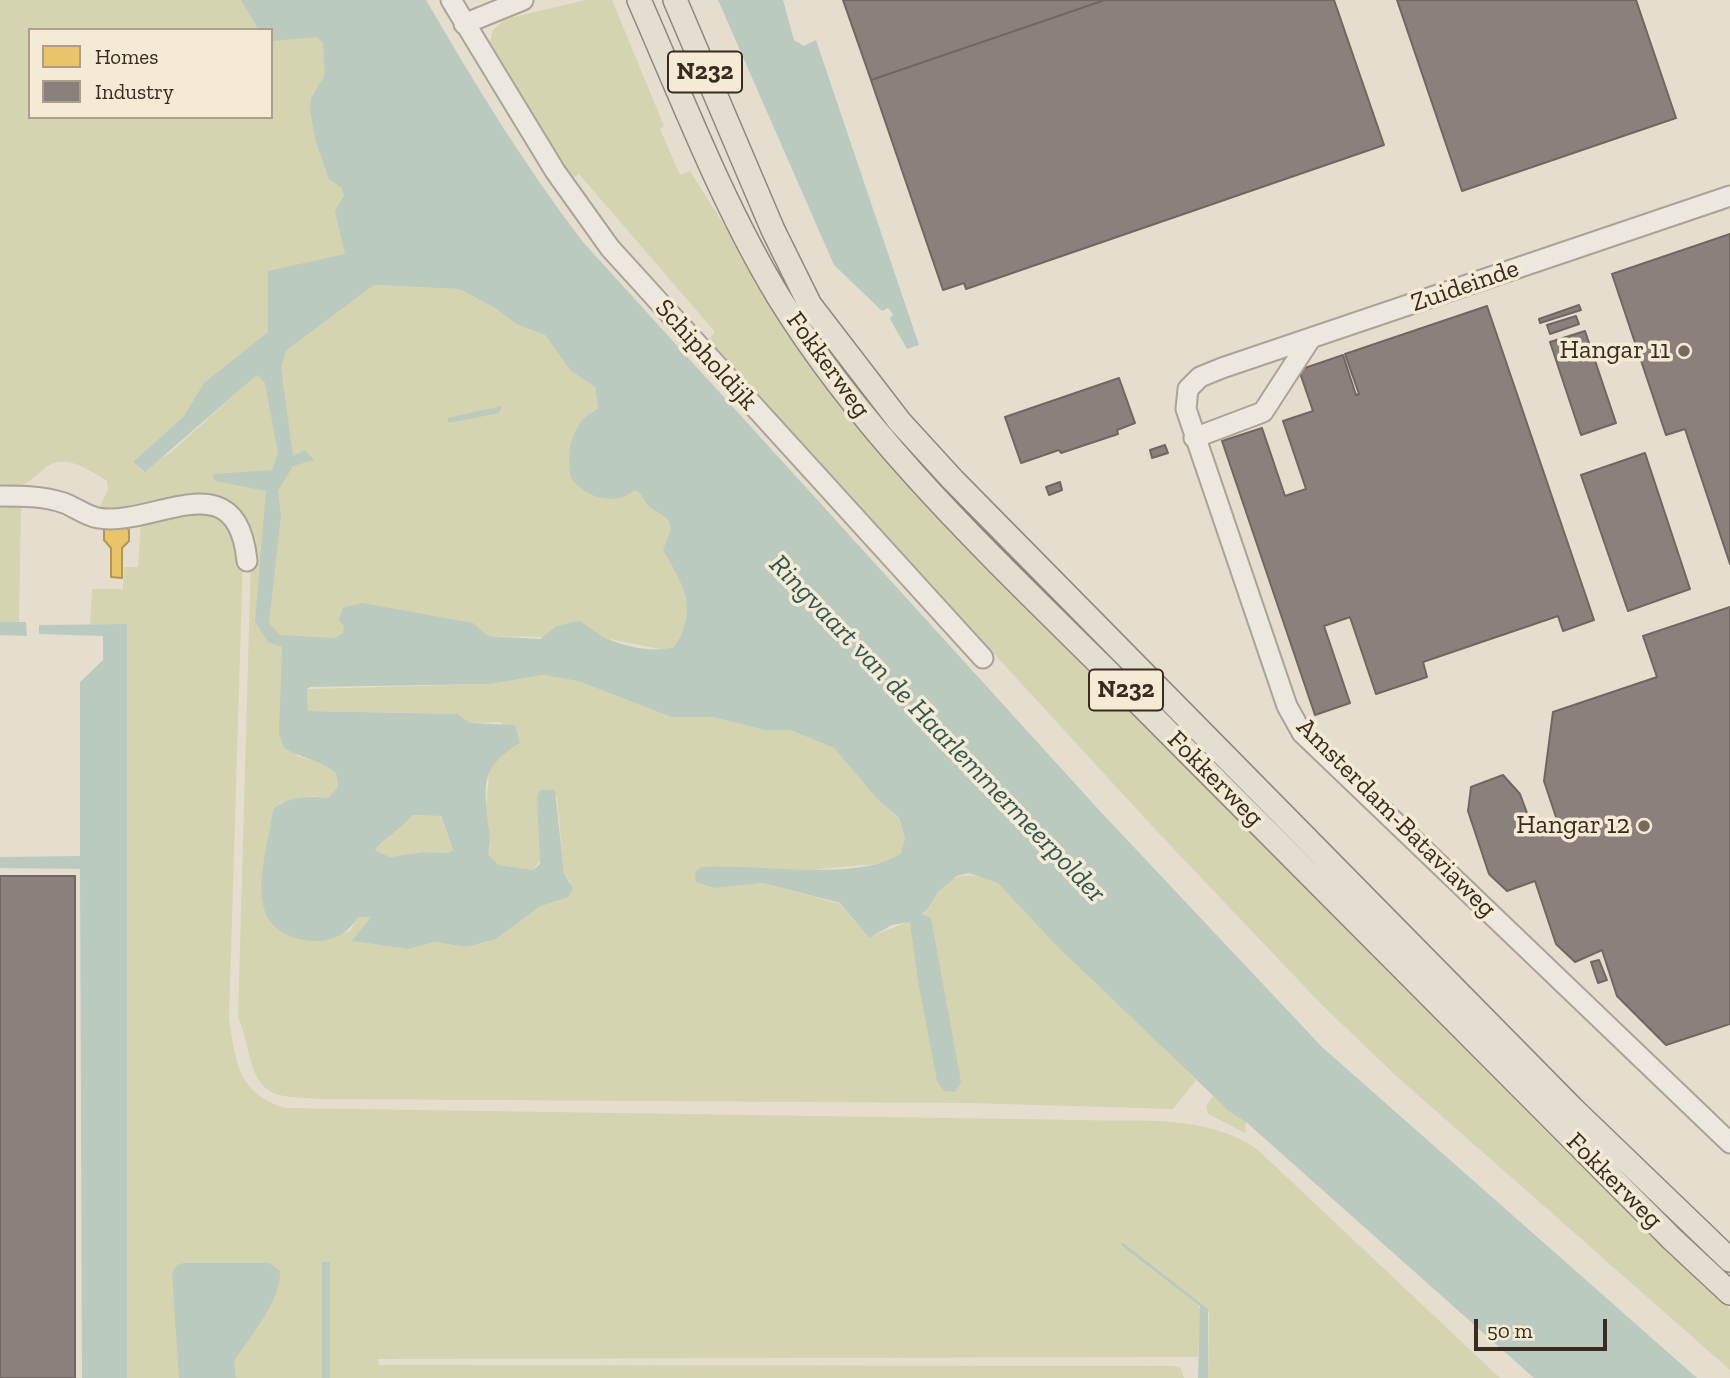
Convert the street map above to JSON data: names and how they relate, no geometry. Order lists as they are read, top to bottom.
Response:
{
  "streets": {
    "main road": ["N232", "Fokkerweg"],
    "street": ["Zuideinde", "Schipholdijk", "Amsterdam-Bataviaweg"]
  },
  "crossings": [
    ["Zuideinde", "Amsterdam-Bataviaweg"]
  ],
  "water": ["Ringvaart van de Haarlemmermeerpolder"],
  "places": ["Hangar 11", "Hangar 12"],
  "legend": ["Homes", "Industry"],
  "scale_bar": "50 m"
}
